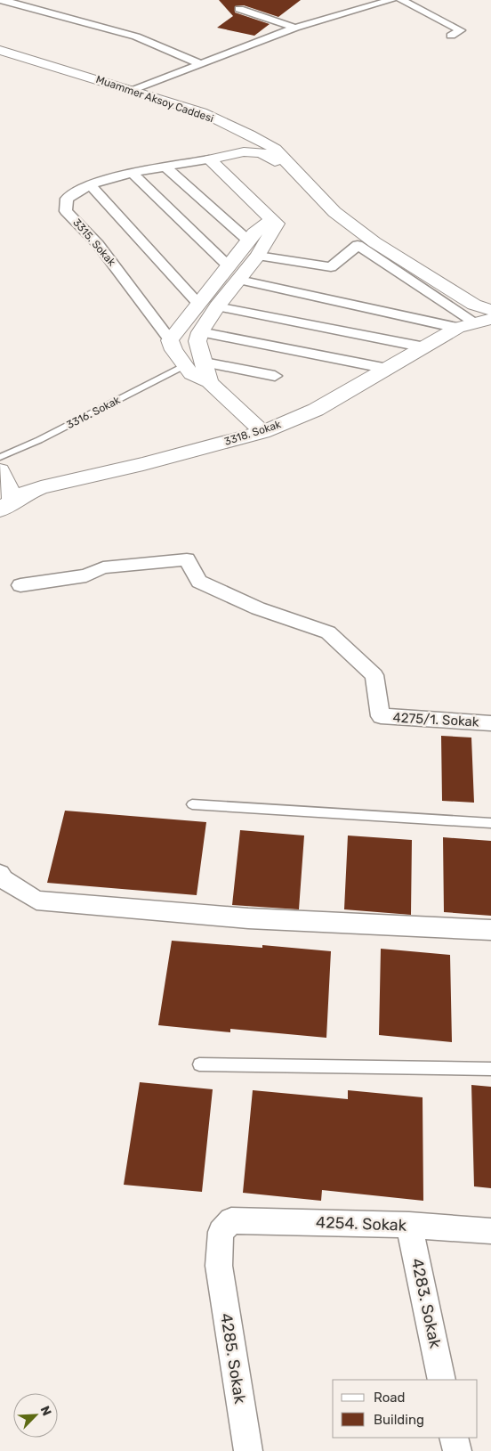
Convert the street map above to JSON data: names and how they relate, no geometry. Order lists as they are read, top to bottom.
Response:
{
  "streets": {
    "street": [
      "Muammer Aksoy Caddesi",
      "3315. Sokak",
      "3318. Sokak",
      "4275/1. Sokak",
      "4254. Sokak",
      "4283. Sokak",
      "4285. Sokak"
    ],
    "lane": ["3316. Sokak"]
  },
  "crossings": [
    ["4254. Sokak", "4283. Sokak"],
    ["4254. Sokak", "4285. Sokak"]
  ],
  "legend": ["Road", "Building"],
  "north": "top right"
}
